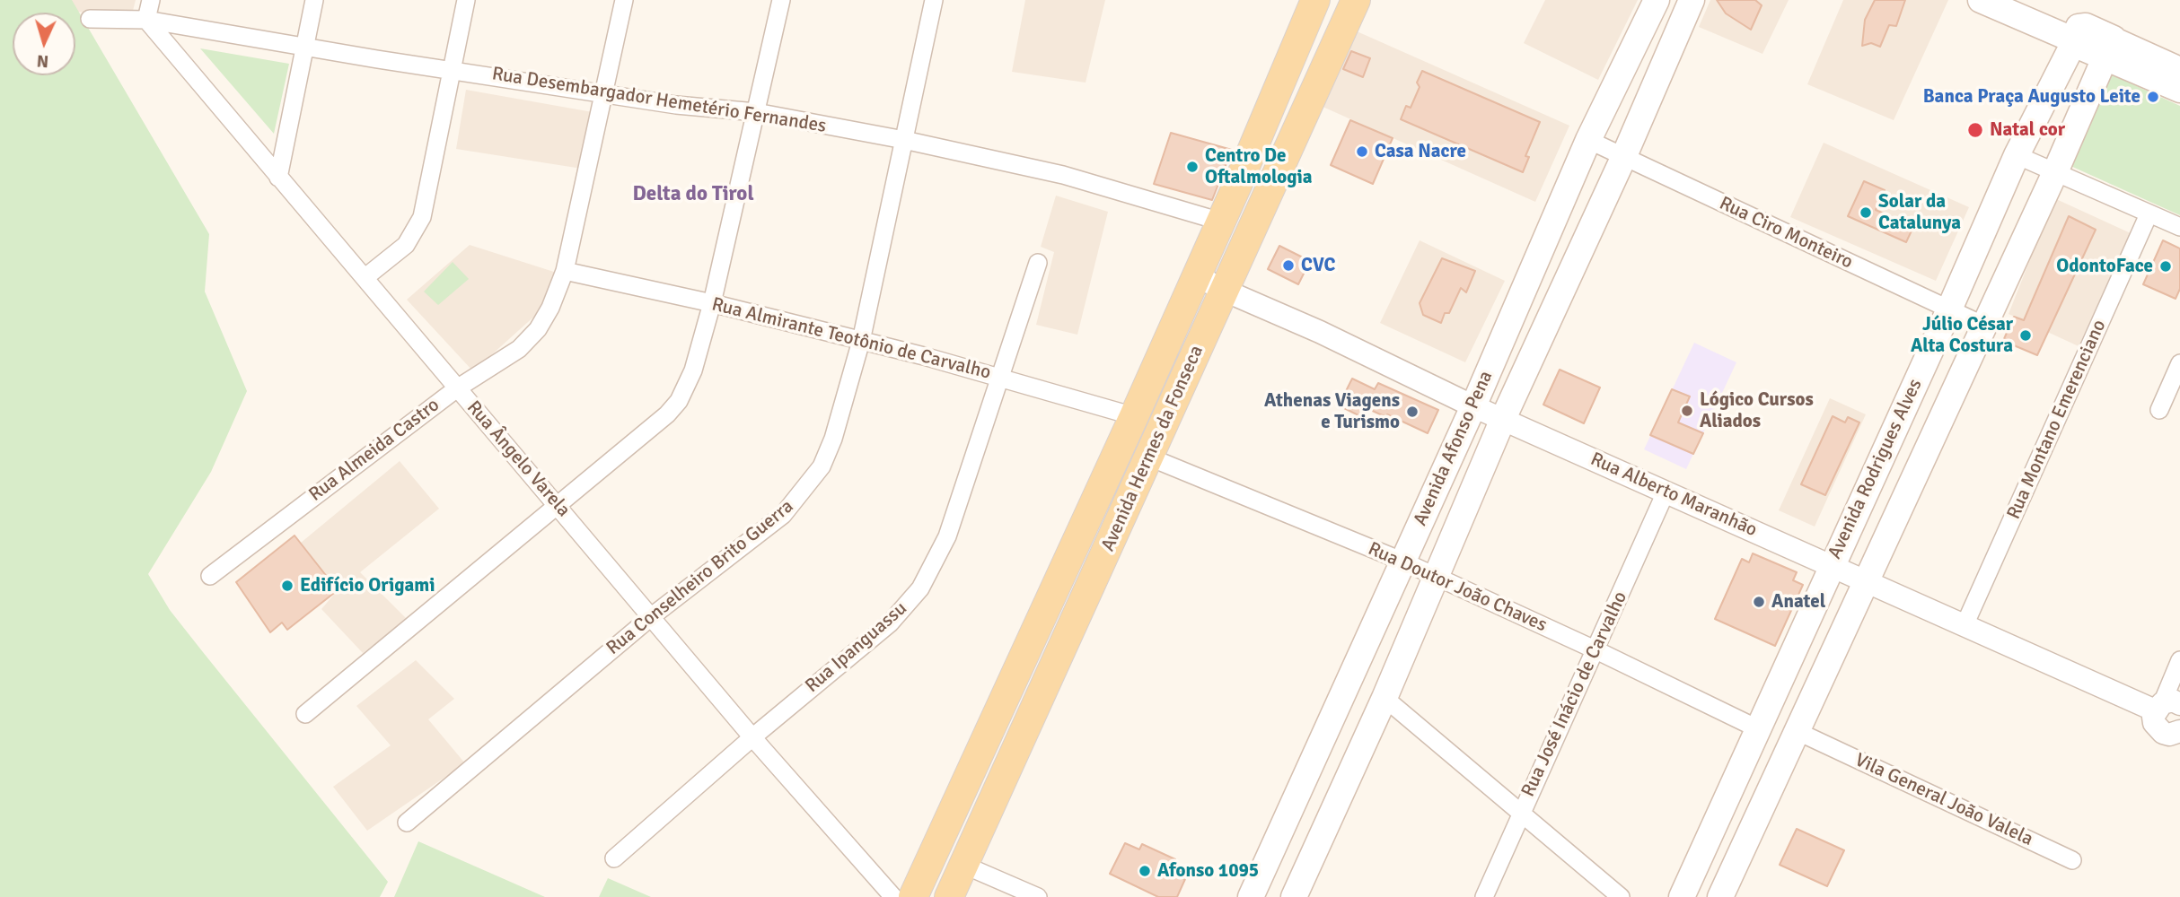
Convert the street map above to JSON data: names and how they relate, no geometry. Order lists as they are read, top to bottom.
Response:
{
  "streets": {
    "main road": ["Avenida Hermes da Fonseca", "Avenida Afonso Pena", "Avenida Rodrigues Alves"],
    "street": [
      "Rua Desembargador Hemetério Fernandes",
      "Rua Ciro Monteiro",
      "Rua Almirante Teotônio de Carvalho",
      "Rua Montano Emerenciano",
      "Rua Almeida Castro",
      "Rua Ângelo Varela",
      "Rua Alberto Maranhão",
      "Rua Conselheiro Brito Guerra",
      "Rua Doutor João Chaves",
      "Rua Ipanguassu",
      "Rua José Inácio de Carvalho",
      "Vila General João Valela"
    ]
  },
  "crossings": [
    ["Rua Desembargador Hemetério Fernandes", "Avenida Hermes da Fonseca"],
    ["Rua Desembargador Hemetério Fernandes", "Rua Almeida Castro"],
    ["Rua Desembargador Hemetério Fernandes", "Rua Ângelo Varela"],
    ["Rua Desembargador Hemetério Fernandes", "Rua Conselheiro Brito Guerra"],
    ["Rua Ciro Monteiro", "Avenida Afonso Pena"],
    ["Rua Ciro Monteiro", "Avenida Rodrigues Alves"],
    ["Rua Almirante Teotônio de Carvalho", "Avenida Hermes da Fonseca"],
    ["Rua Almirante Teotônio de Carvalho", "Rua Almeida Castro"],
    ["Rua Almirante Teotônio de Carvalho", "Rua Conselheiro Brito Guerra"],
    ["Rua Almirante Teotônio de Carvalho", "Rua Ipanguassu"],
    ["Rua Montano Emerenciano", "Rua Alberto Maranhão"],
    ["Avenida Hermes da Fonseca", "Rua Alberto Maranhão"],
    ["Avenida Hermes da Fonseca", "Rua Doutor João Chaves"],
    ["Avenida Afonso Pena", "Rua Alberto Maranhão"],
    ["Avenida Afonso Pena", "Rua Doutor João Chaves"],
    ["Rua Almeida Castro", "Rua Ângelo Varela"],
    ["Rua Ângelo Varela", "Rua Conselheiro Brito Guerra"],
    ["Rua Ângelo Varela", "Rua Ipanguassu"],
    ["Avenida Rodrigues Alves", "Rua Alberto Maranhão"],
    ["Avenida Rodrigues Alves", "Rua Doutor João Chaves"],
    ["Avenida Rodrigues Alves", "Vila General João Valela"],
    ["Rua Alberto Maranhão", "Rua José Inácio de Carvalho"],
    ["Rua Doutor João Chaves", "Rua José Inácio de Carvalho"]
  ],
  "districts": ["Delta do Tirol"],
  "places": [
    "Banca Praça Augusto Leite",
    "Natal cor",
    "Casa Nacre",
    "Centro De Oftalmologia",
    "Solar da Catalunya",
    "CVC",
    "OdontoFace",
    "Júlio César Alta Costura",
    "Lógico Cursos Aliados",
    "Athenas Viagens e Turismo",
    "Edifício Origami",
    "Anatel",
    "Afonso 1095"
  ],
  "north": "bottom"
}
